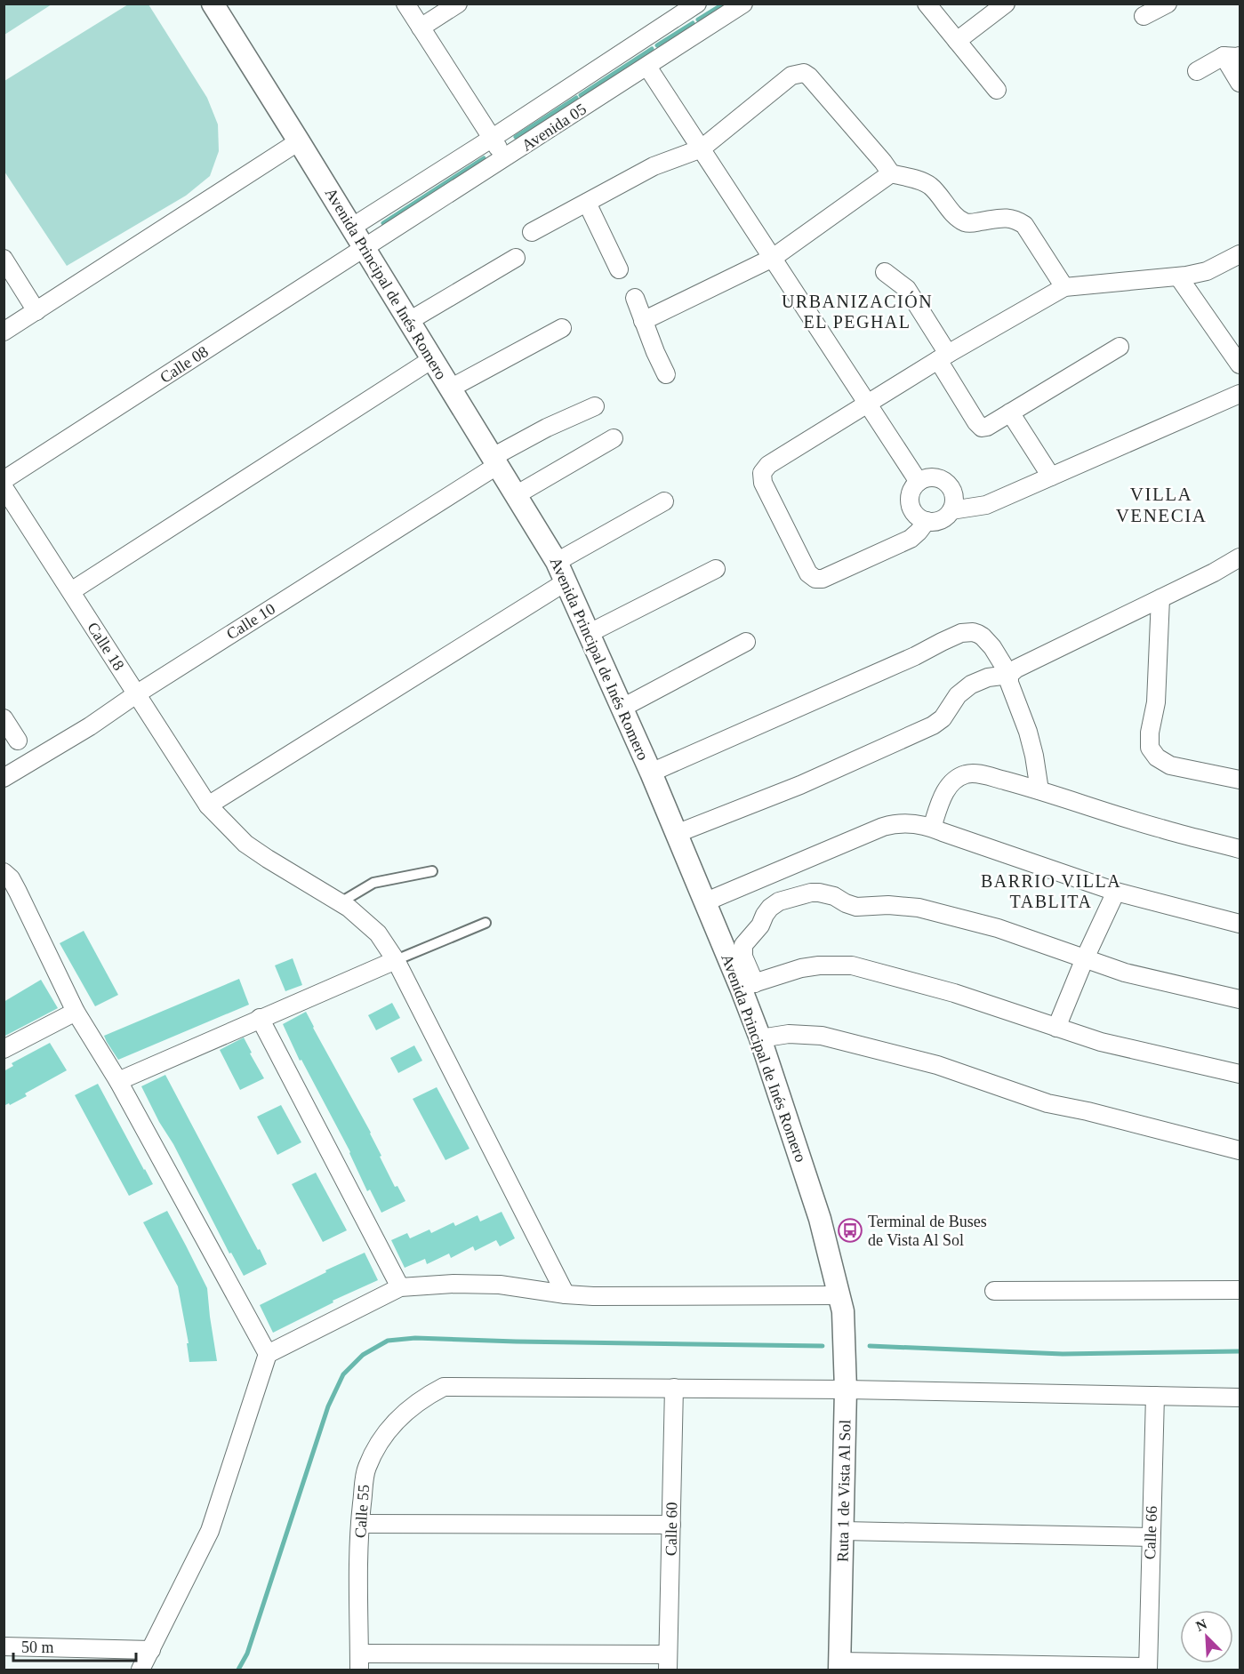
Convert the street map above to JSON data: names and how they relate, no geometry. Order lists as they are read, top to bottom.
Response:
{
  "streets": {
    "street": [
      "Avenida 05",
      "Avenida Principal de Inés Romero",
      "Calle 08",
      "Calle 10",
      "Calle 18",
      "Ruta 1 de Vista Al Sol",
      "Calle 55",
      "Calle 60",
      "Calle 66"
    ]
  },
  "crossings": [
    ["Avenida 05", "Avenida Principal de Inés Romero"],
    ["Avenida 05", "Calle 08"],
    ["Avenida Principal de Inés Romero", "Calle 08"],
    ["Avenida Principal de Inés Romero", "Calle 10"],
    ["Avenida Principal de Inés Romero", "Ruta 1 de Vista Al Sol"],
    ["Calle 10", "Calle 18"],
    ["Calle 55", "Calle 60"]
  ],
  "districts": ["URBANIZACIÓN EL PEGHAL", "VILLA VENECIA", "BARRIO VILLA TABLITA"],
  "places": {
    "bus stop": ["Terminal de Buses de Vista Al Sol"]
  },
  "scale_bar": "50 m",
  "north": "top left"
}
